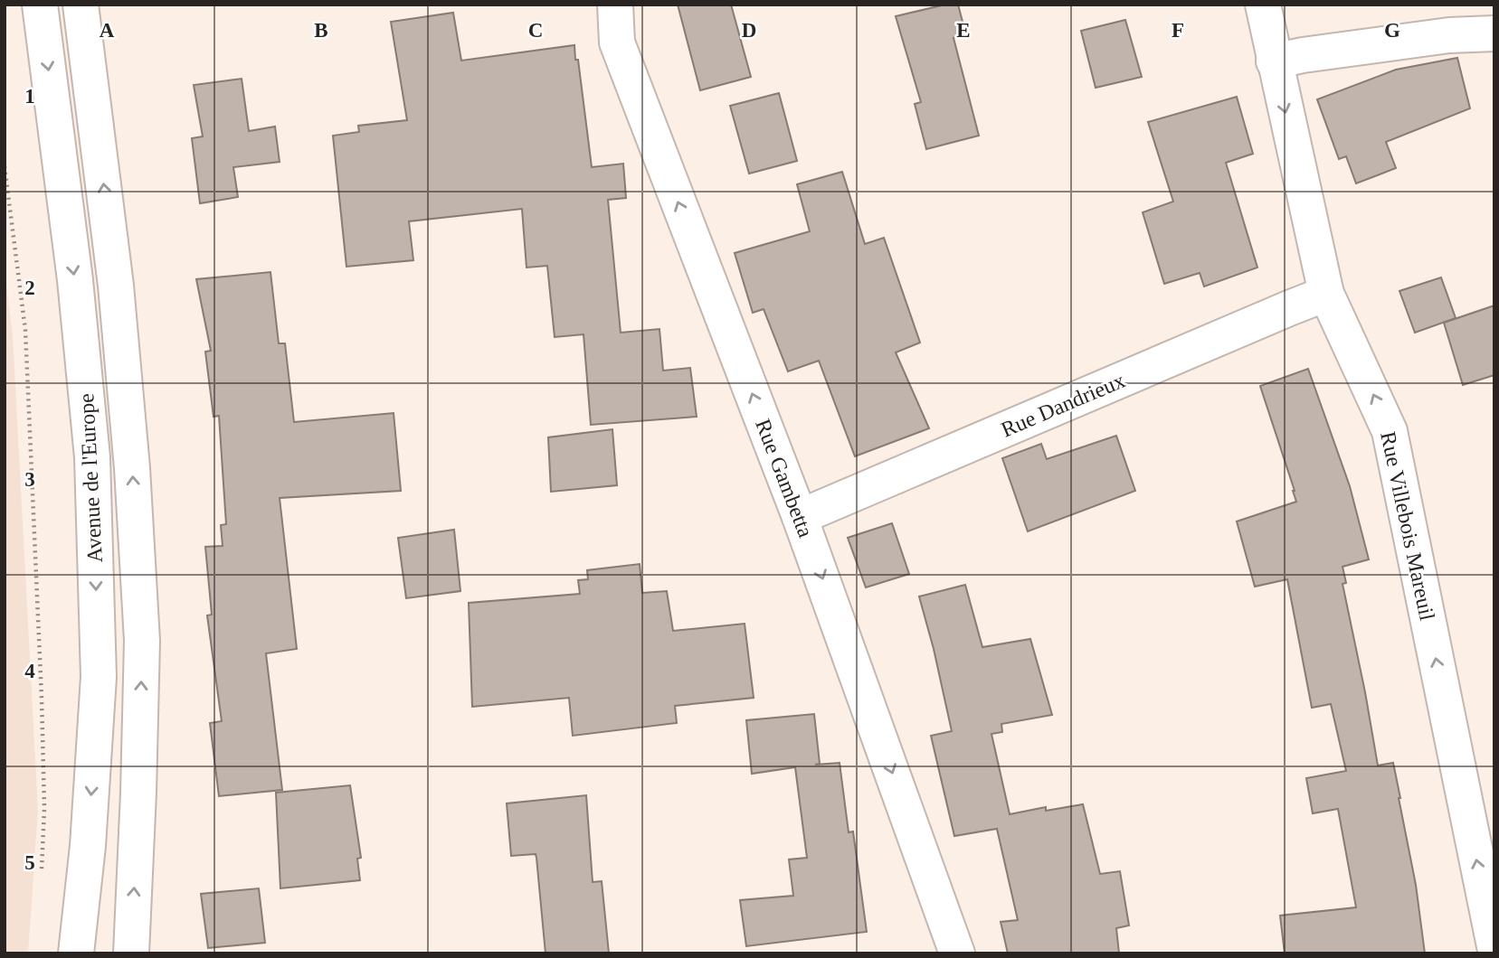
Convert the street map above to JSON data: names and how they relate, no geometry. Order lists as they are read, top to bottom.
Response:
{
  "streets": {
    "street": [
      "Rue Dandrieux",
      "Avenue de l'Europe",
      "Rue Gambetta",
      "Rue Villebois Mareuil"
    ]
  },
  "crossings": [
    ["Rue Dandrieux", "Rue Gambetta"],
    ["Rue Dandrieux", "Rue Villebois Mareuil"]
  ],
  "grid": {
    "columns": [
      "A",
      "B",
      "C",
      "D",
      "E",
      "F",
      "G"
    ],
    "rows": [
      "1",
      "2",
      "3",
      "4",
      "5"
    ]
  }
}
